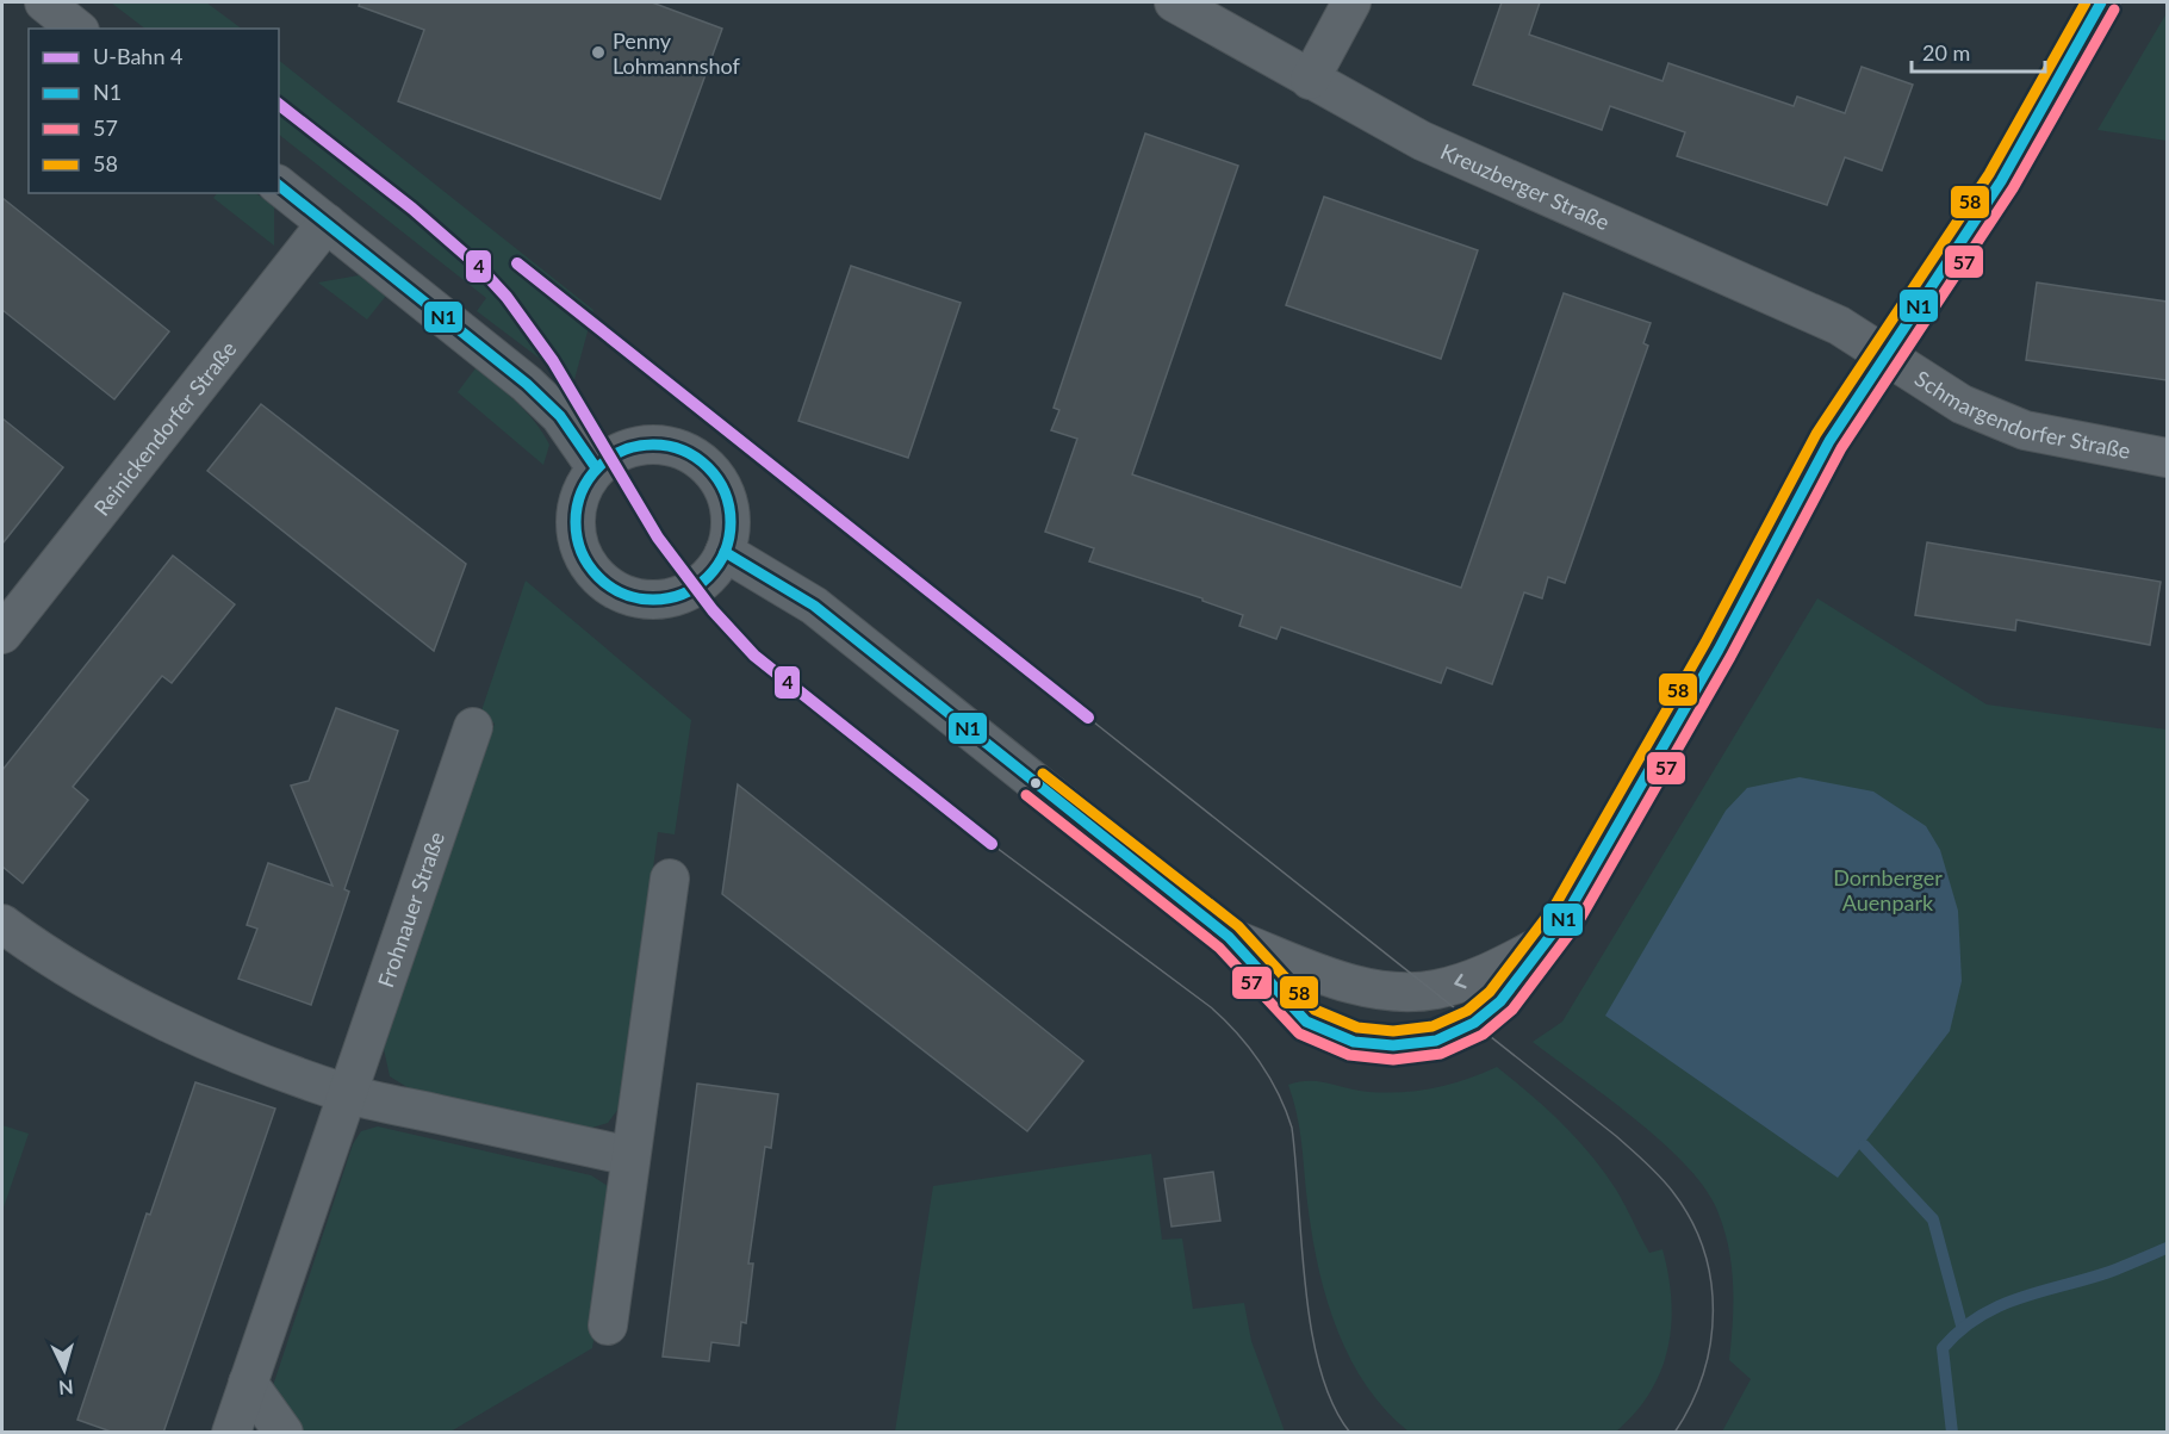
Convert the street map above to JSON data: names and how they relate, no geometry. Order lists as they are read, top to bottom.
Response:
{
  "streets": {
    "street": [
      "Kreuzberger Straße",
      "Schmargendorfer Straße",
      "Reinickendorfer Straße",
      "Frohnauer Straße"
    ]
  },
  "crossings": [
    ["Kreuzberger Straße", "Schmargendorfer Straße"]
  ],
  "parks": ["Dornberger Auenpark"],
  "places": ["Penny Lohmannshof"],
  "lines": [
    "transit line N1",
    "transit line 58",
    "transit line 57",
    "metro line 4"
  ],
  "legend": [
    "U-Bahn 4",
    "N1",
    "57",
    "58"
  ],
  "scale_bar": "20 m",
  "north": "bottom"
}
